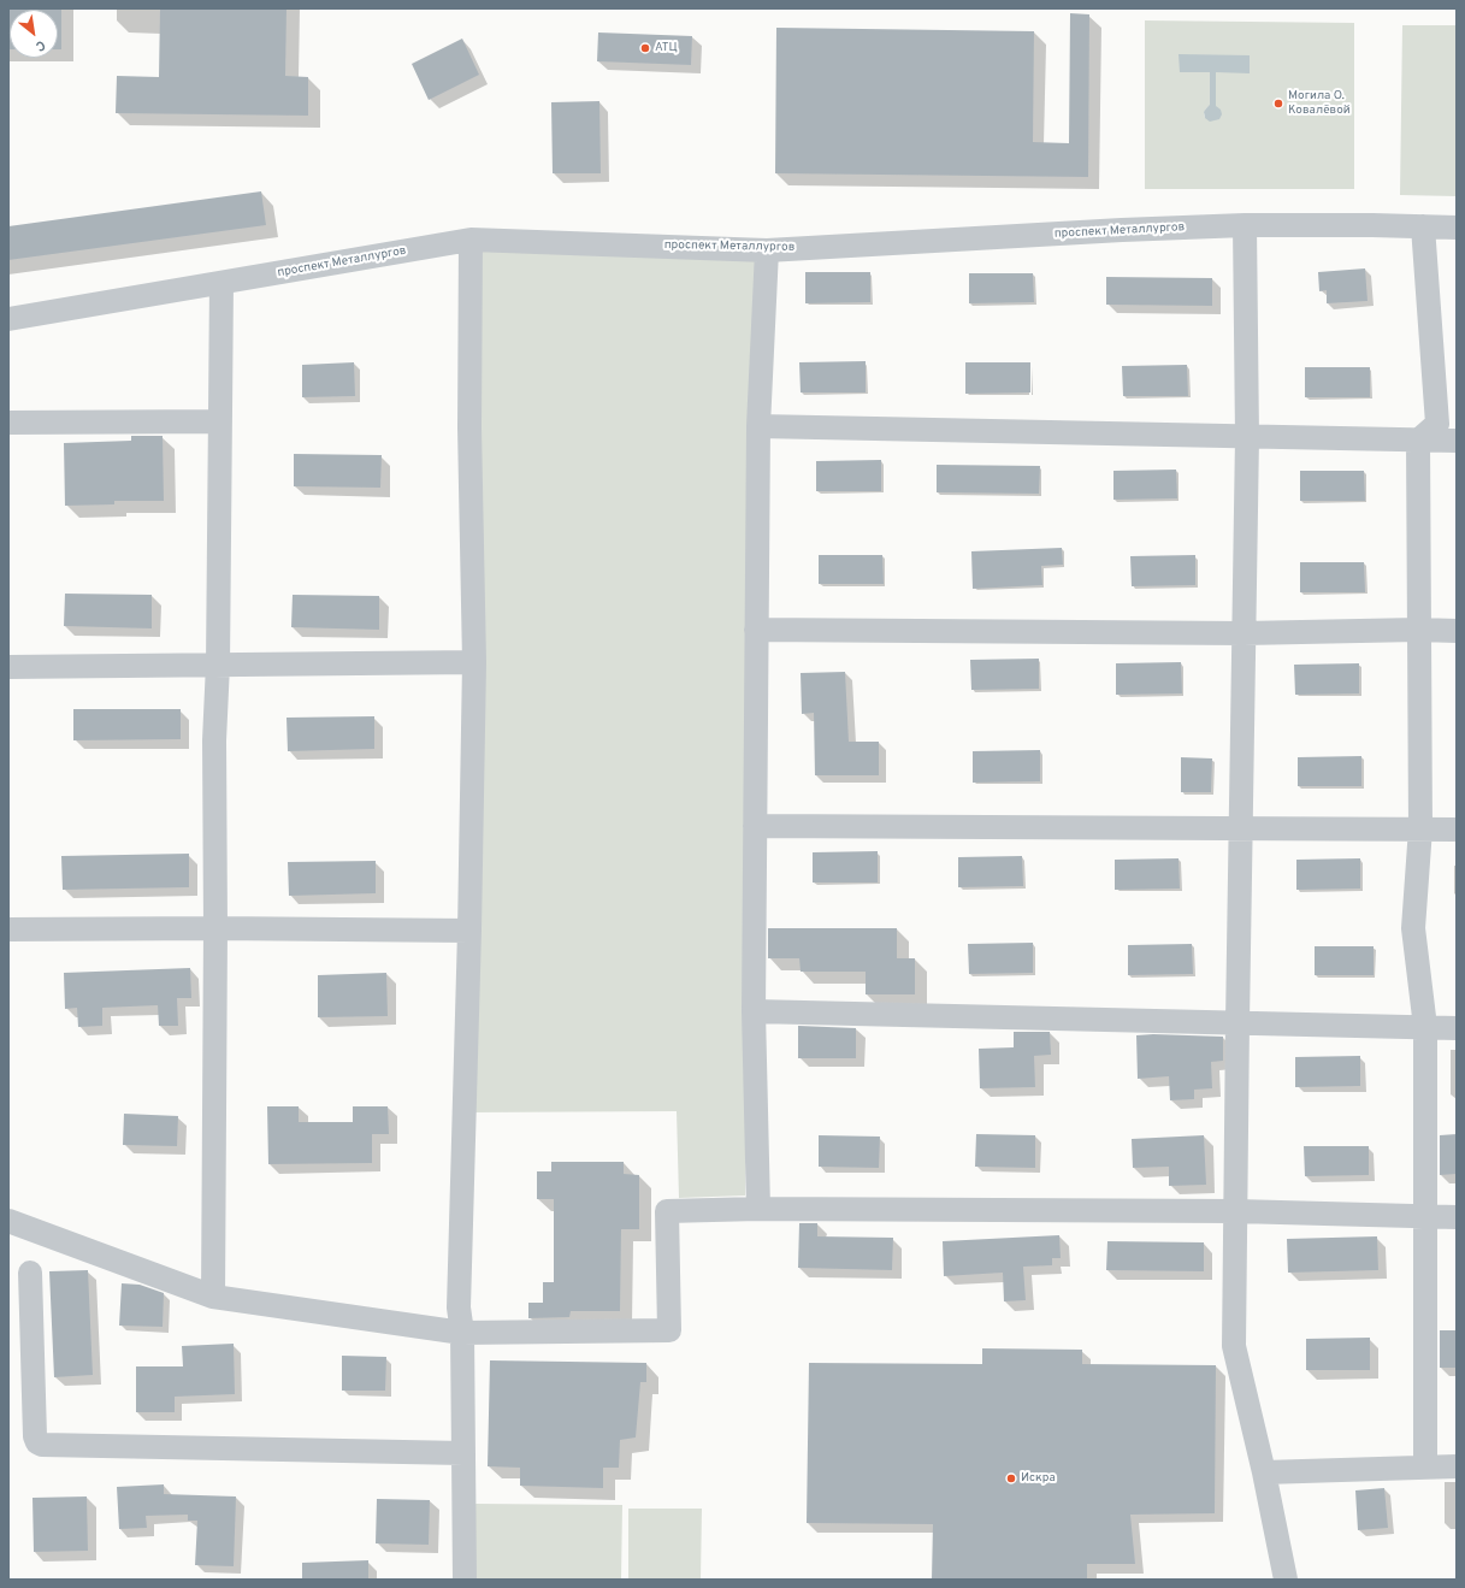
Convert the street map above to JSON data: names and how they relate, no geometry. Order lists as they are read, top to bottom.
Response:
{
  "streets": {
    "street": ["проспект Металлургов"]
  },
  "places": ["АТЦ", "Могила О. Ковалёвой", "Искра"],
  "north": "bottom right"
}
